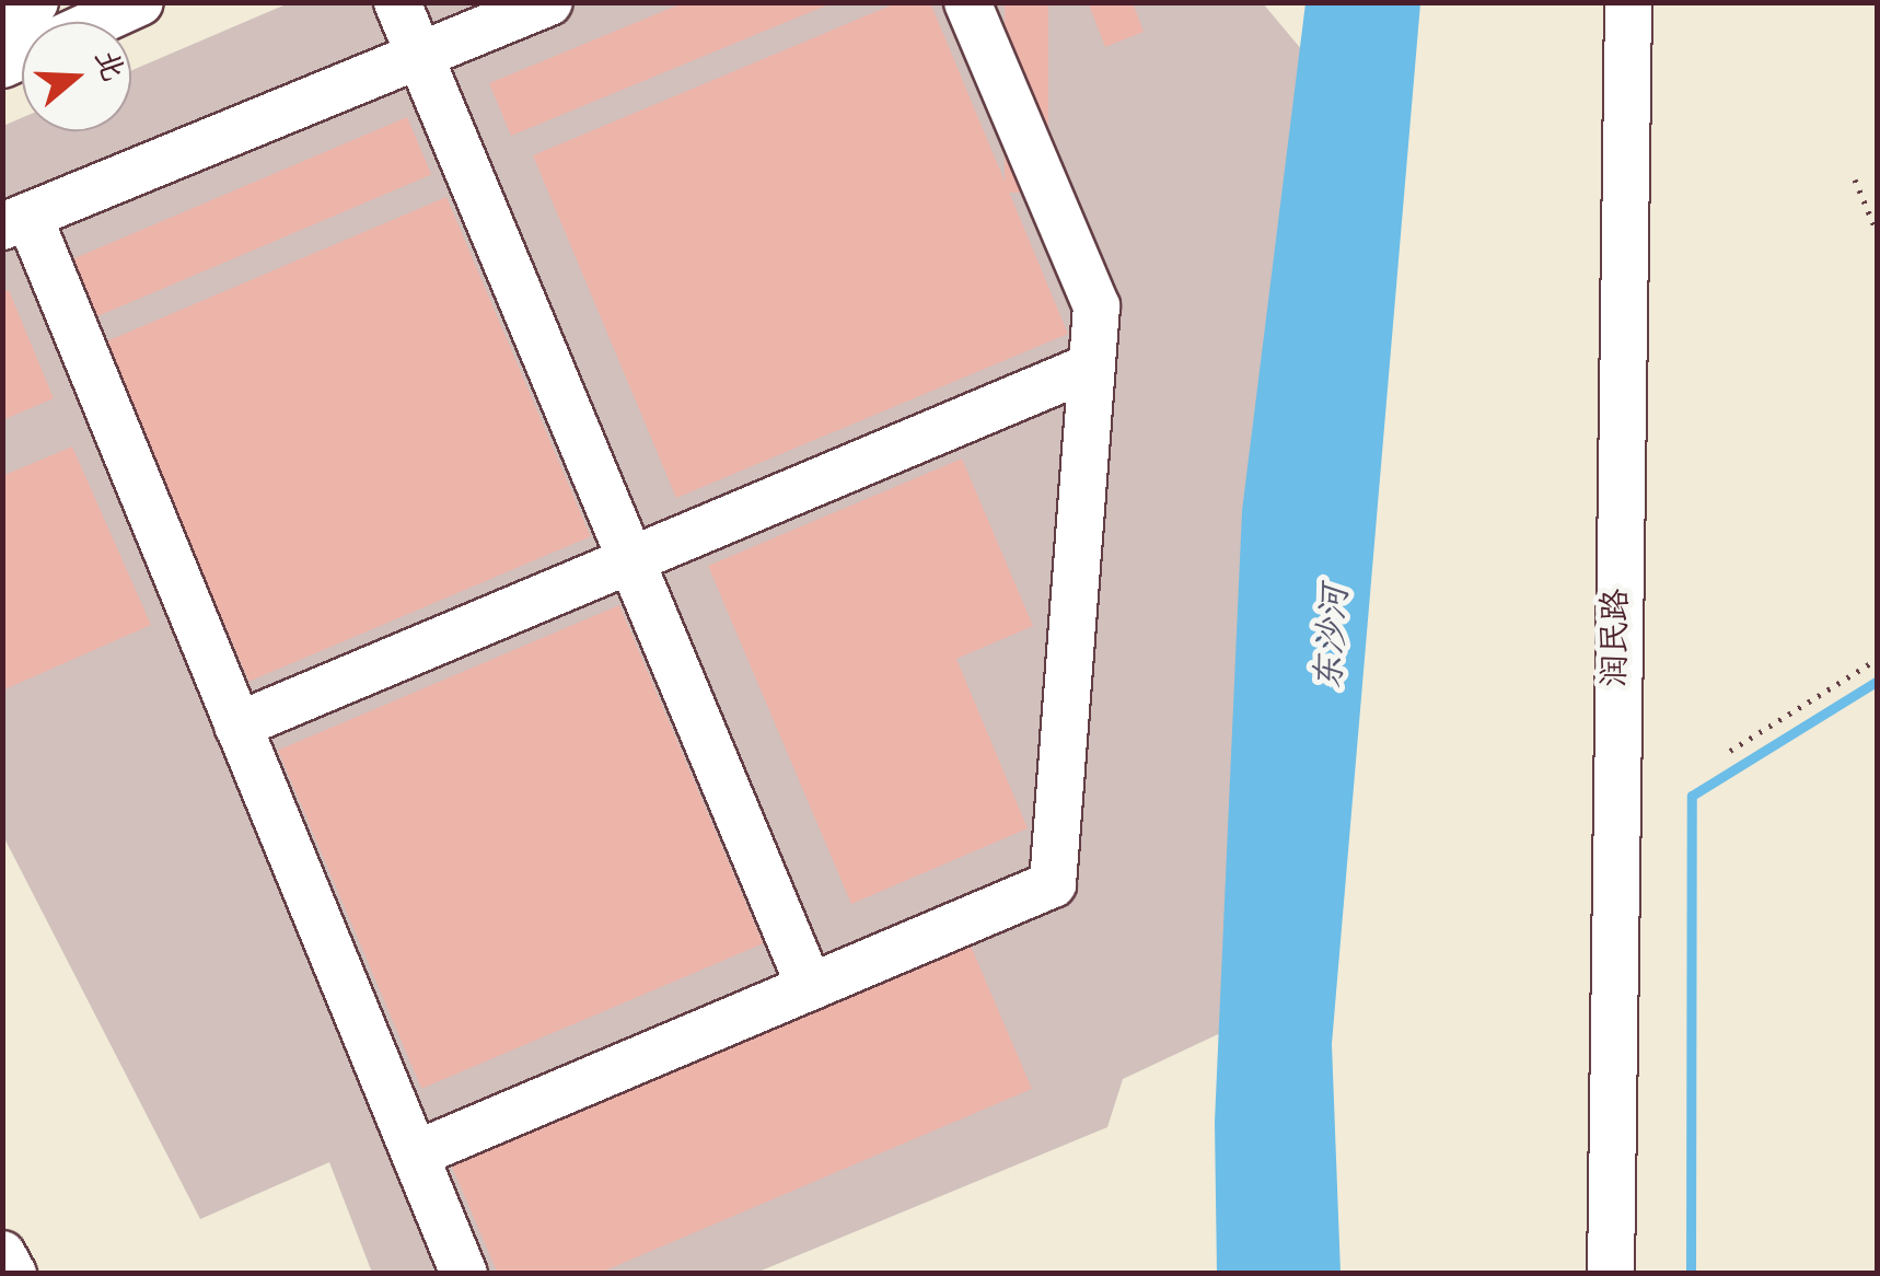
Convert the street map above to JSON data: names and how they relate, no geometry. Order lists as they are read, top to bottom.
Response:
{
  "streets": {
    "street": ["润民路"]
  },
  "water": ["东沙河"],
  "north": "right"
}
